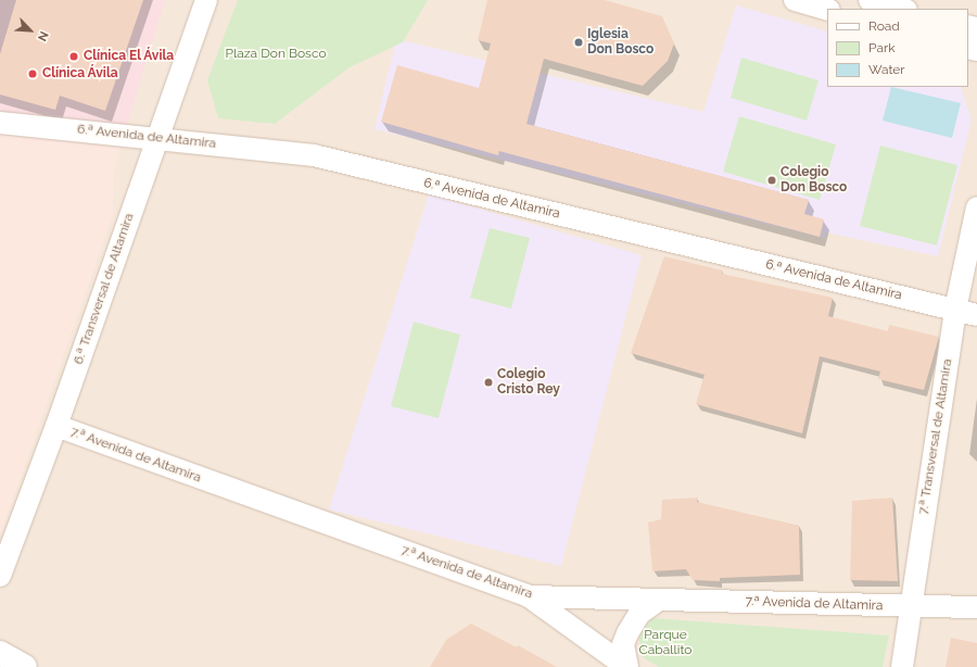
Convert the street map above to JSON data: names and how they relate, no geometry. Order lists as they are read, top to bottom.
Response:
{
  "streets": {
    "street": [
      "6.ª Avenida de Altamira",
      "6.ª Transversal de Altamira",
      "7.ª Transversal de Altamira",
      "7.ª Avenida de Altamira"
    ]
  },
  "crossings": [
    ["6.ª Avenida de Altamira", "6.ª Transversal de Altamira"],
    ["6.ª Avenida de Altamira", "7.ª Transversal de Altamira"],
    ["6.ª Transversal de Altamira", "7.ª Avenida de Altamira"],
    ["7.ª Transversal de Altamira", "7.ª Avenida de Altamira"]
  ],
  "parks": ["Plaza Don Bosco", "Parque Caballito"],
  "places": [
    "Iglesia Don Bosco",
    "Clínica El Ávila",
    "Clínica Ávila",
    "Colegio Don Bosco",
    "Colegio Cristo Rey"
  ],
  "legend": ["Road", "Park", "Water"],
  "north": "bottom right"
}
